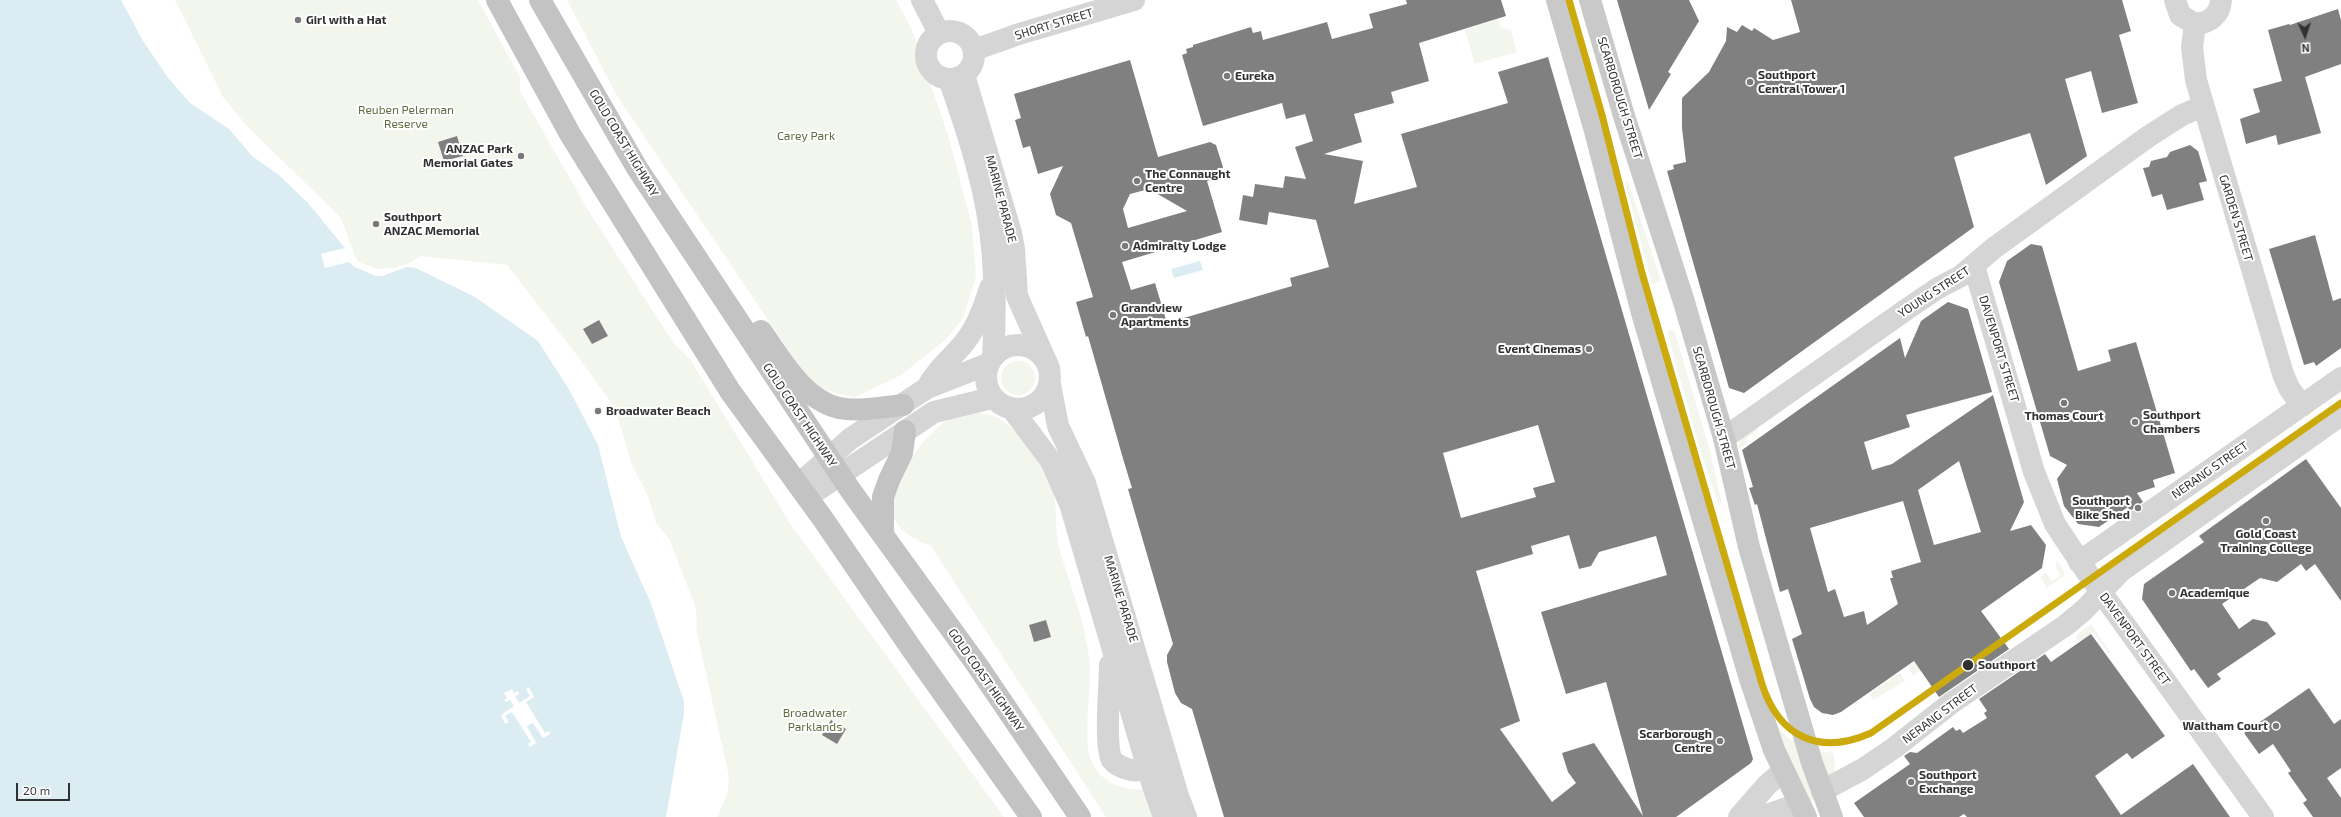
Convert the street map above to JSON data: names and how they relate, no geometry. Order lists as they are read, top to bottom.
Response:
{
  "streets": {
    "highway": ["GOLD COAST HIGHWAY"],
    "main road": ["SCARBOROUGH STREET"],
    "street": [
      "SHORT STREET",
      "MARINE PARADE",
      "GARDEN STREET",
      "YOUNG STREET",
      "DAVENPORT STREET",
      "NERANG STREET"
    ]
  },
  "crossings": [
    ["SHORT STREET", "MARINE PARADE"],
    ["SCARBOROUGH STREET", "YOUNG STREET"],
    ["SCARBOROUGH STREET", "NERANG STREET"],
    ["GARDEN STREET", "YOUNG STREET"],
    ["GARDEN STREET", "NERANG STREET"],
    ["YOUNG STREET", "DAVENPORT STREET"],
    ["DAVENPORT STREET", "NERANG STREET"]
  ],
  "parks": ["Reuben Pelerman Reserve", "Carey Park", "Broadwater Parklands"],
  "places": [
    "Girl with a Hat",
    "Eureka",
    "Southport Central Tower 1",
    "ANZAC Park Memorial Gates",
    "The Connaught Centre",
    "Southport ANZAC Memorial",
    "Admiralty Lodge",
    "Grandview Apartments",
    "Event Cinemas",
    "Thomas Court",
    "Broadwater Beach",
    "Southport Chambers",
    "Southport Bike Shed",
    "Gold Coast Training College",
    "Academique",
    "Southport",
    "Waltham Court",
    "Scarborough Centre",
    "Southport Exchange"
  ],
  "scale_bar": "20 m",
  "north": "bottom"
}
